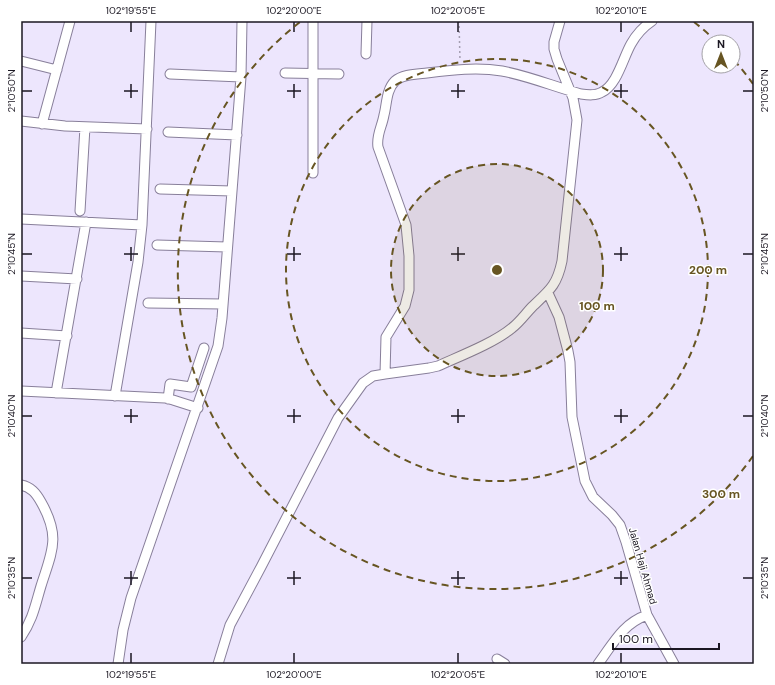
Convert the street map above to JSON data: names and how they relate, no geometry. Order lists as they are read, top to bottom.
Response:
{
  "streets": {
    "street": ["Jalan Haji Ahmad"]
  },
  "scale_bar": "100 m",
  "north": "top",
  "coordinates": [
    "102°19'55\"E",
    "102°20'00\"E",
    "102°20'05\"E",
    "102°20'10\"E",
    "2°10'50\"N",
    "2°10'45\"N",
    "2°10'40\"N",
    "2°10'35\"N"
  ],
  "rings": ["200 m", "100 m", "300 m"]
}
